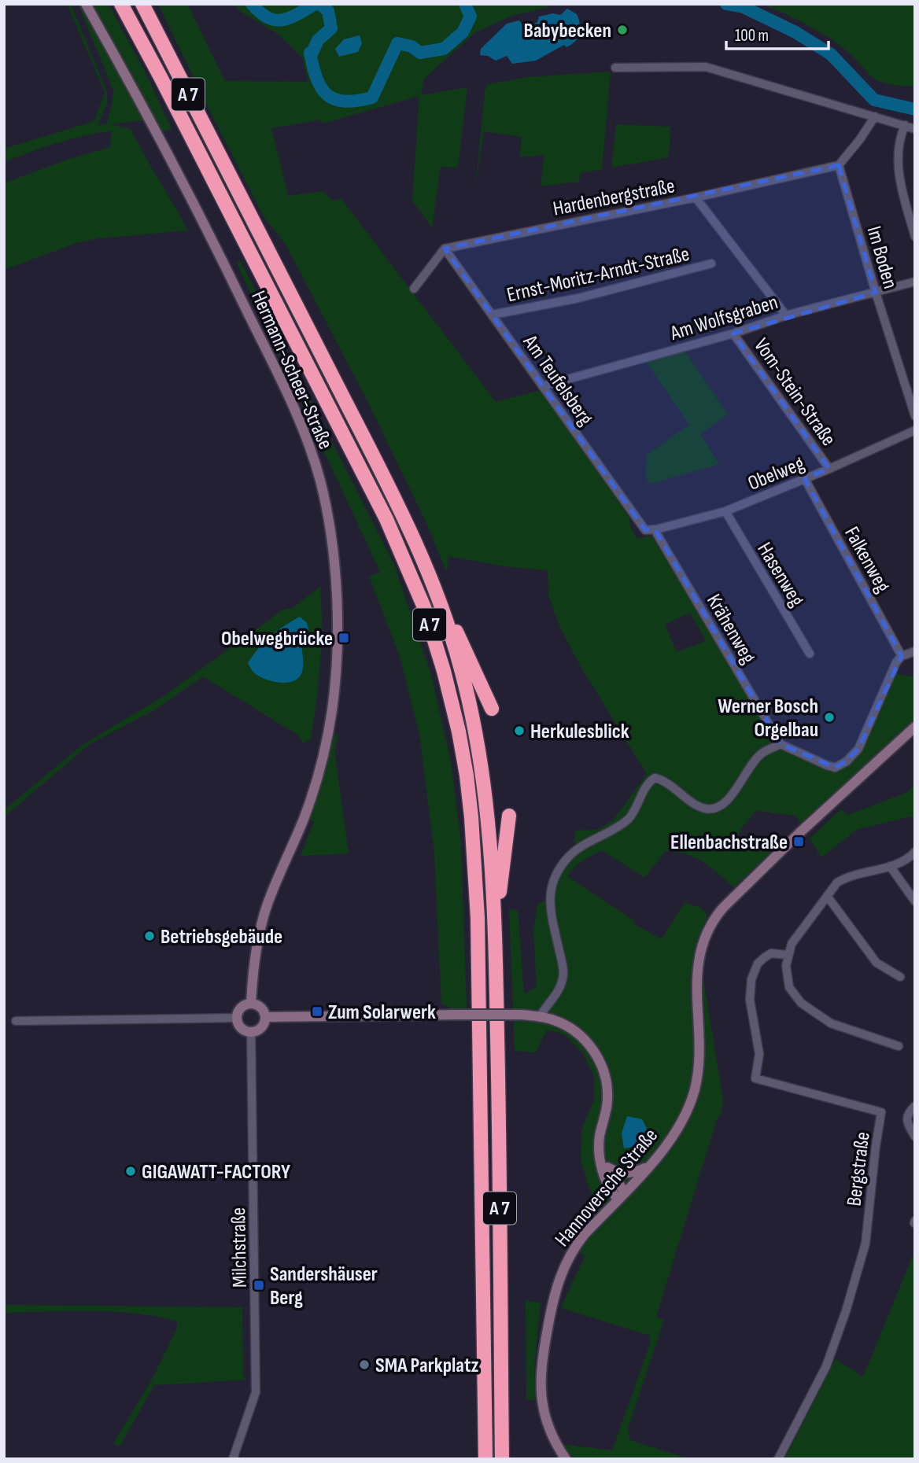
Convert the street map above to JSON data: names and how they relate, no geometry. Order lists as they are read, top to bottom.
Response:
{
  "streets": {
    "highway": ["A 7"],
    "main road": ["Hermann-Scheer-Straße", "Hannoversche Straße"],
    "street": [
      "Hardenbergstraße",
      "Im Boden",
      "Ernst-Moritz-Arndt-Straße",
      "Am Wolfsgraben",
      "Am Teufelsberg",
      "Vom-Stein-Straße",
      "Obelweg",
      "Falkenweg",
      "Hasenweg",
      "Krähenweg",
      "Bergstraße",
      "Milchstraße"
    ]
  },
  "crossings": [
    ["Hardenbergstraße", "Im Boden"],
    ["Hardenbergstraße", "Am Teufelsberg"],
    ["Hardenbergstraße", "Vom-Stein-Straße"],
    ["Im Boden", "Am Wolfsgraben"],
    ["Ernst-Moritz-Arndt-Straße", "Am Teufelsberg"],
    ["Am Wolfsgraben", "Am Teufelsberg"],
    ["Am Wolfsgraben", "Vom-Stein-Straße"],
    ["Hermann-Scheer-Straße", "Milchstraße"],
    ["Am Teufelsberg", "Obelweg"],
    ["Vom-Stein-Straße", "Obelweg"],
    ["Obelweg", "Falkenweg"],
    ["Obelweg", "Hasenweg"],
    ["Obelweg", "Krähenweg"]
  ],
  "places": {
    "other": [
      "Babybecken",
      "Werner Bosch Orgelbau",
      "Herkulesblick",
      "Betriebsgebäude",
      "GIGAWATT-FACTORY",
      "SMA Parkplatz"
    ],
    "transit": [
      "Obelwegbrücke",
      "Ellenbachstraße",
      "Zum Solarwerk",
      "Sandershäuser Berg"
    ]
  },
  "scale_bar": "100 m"
}
